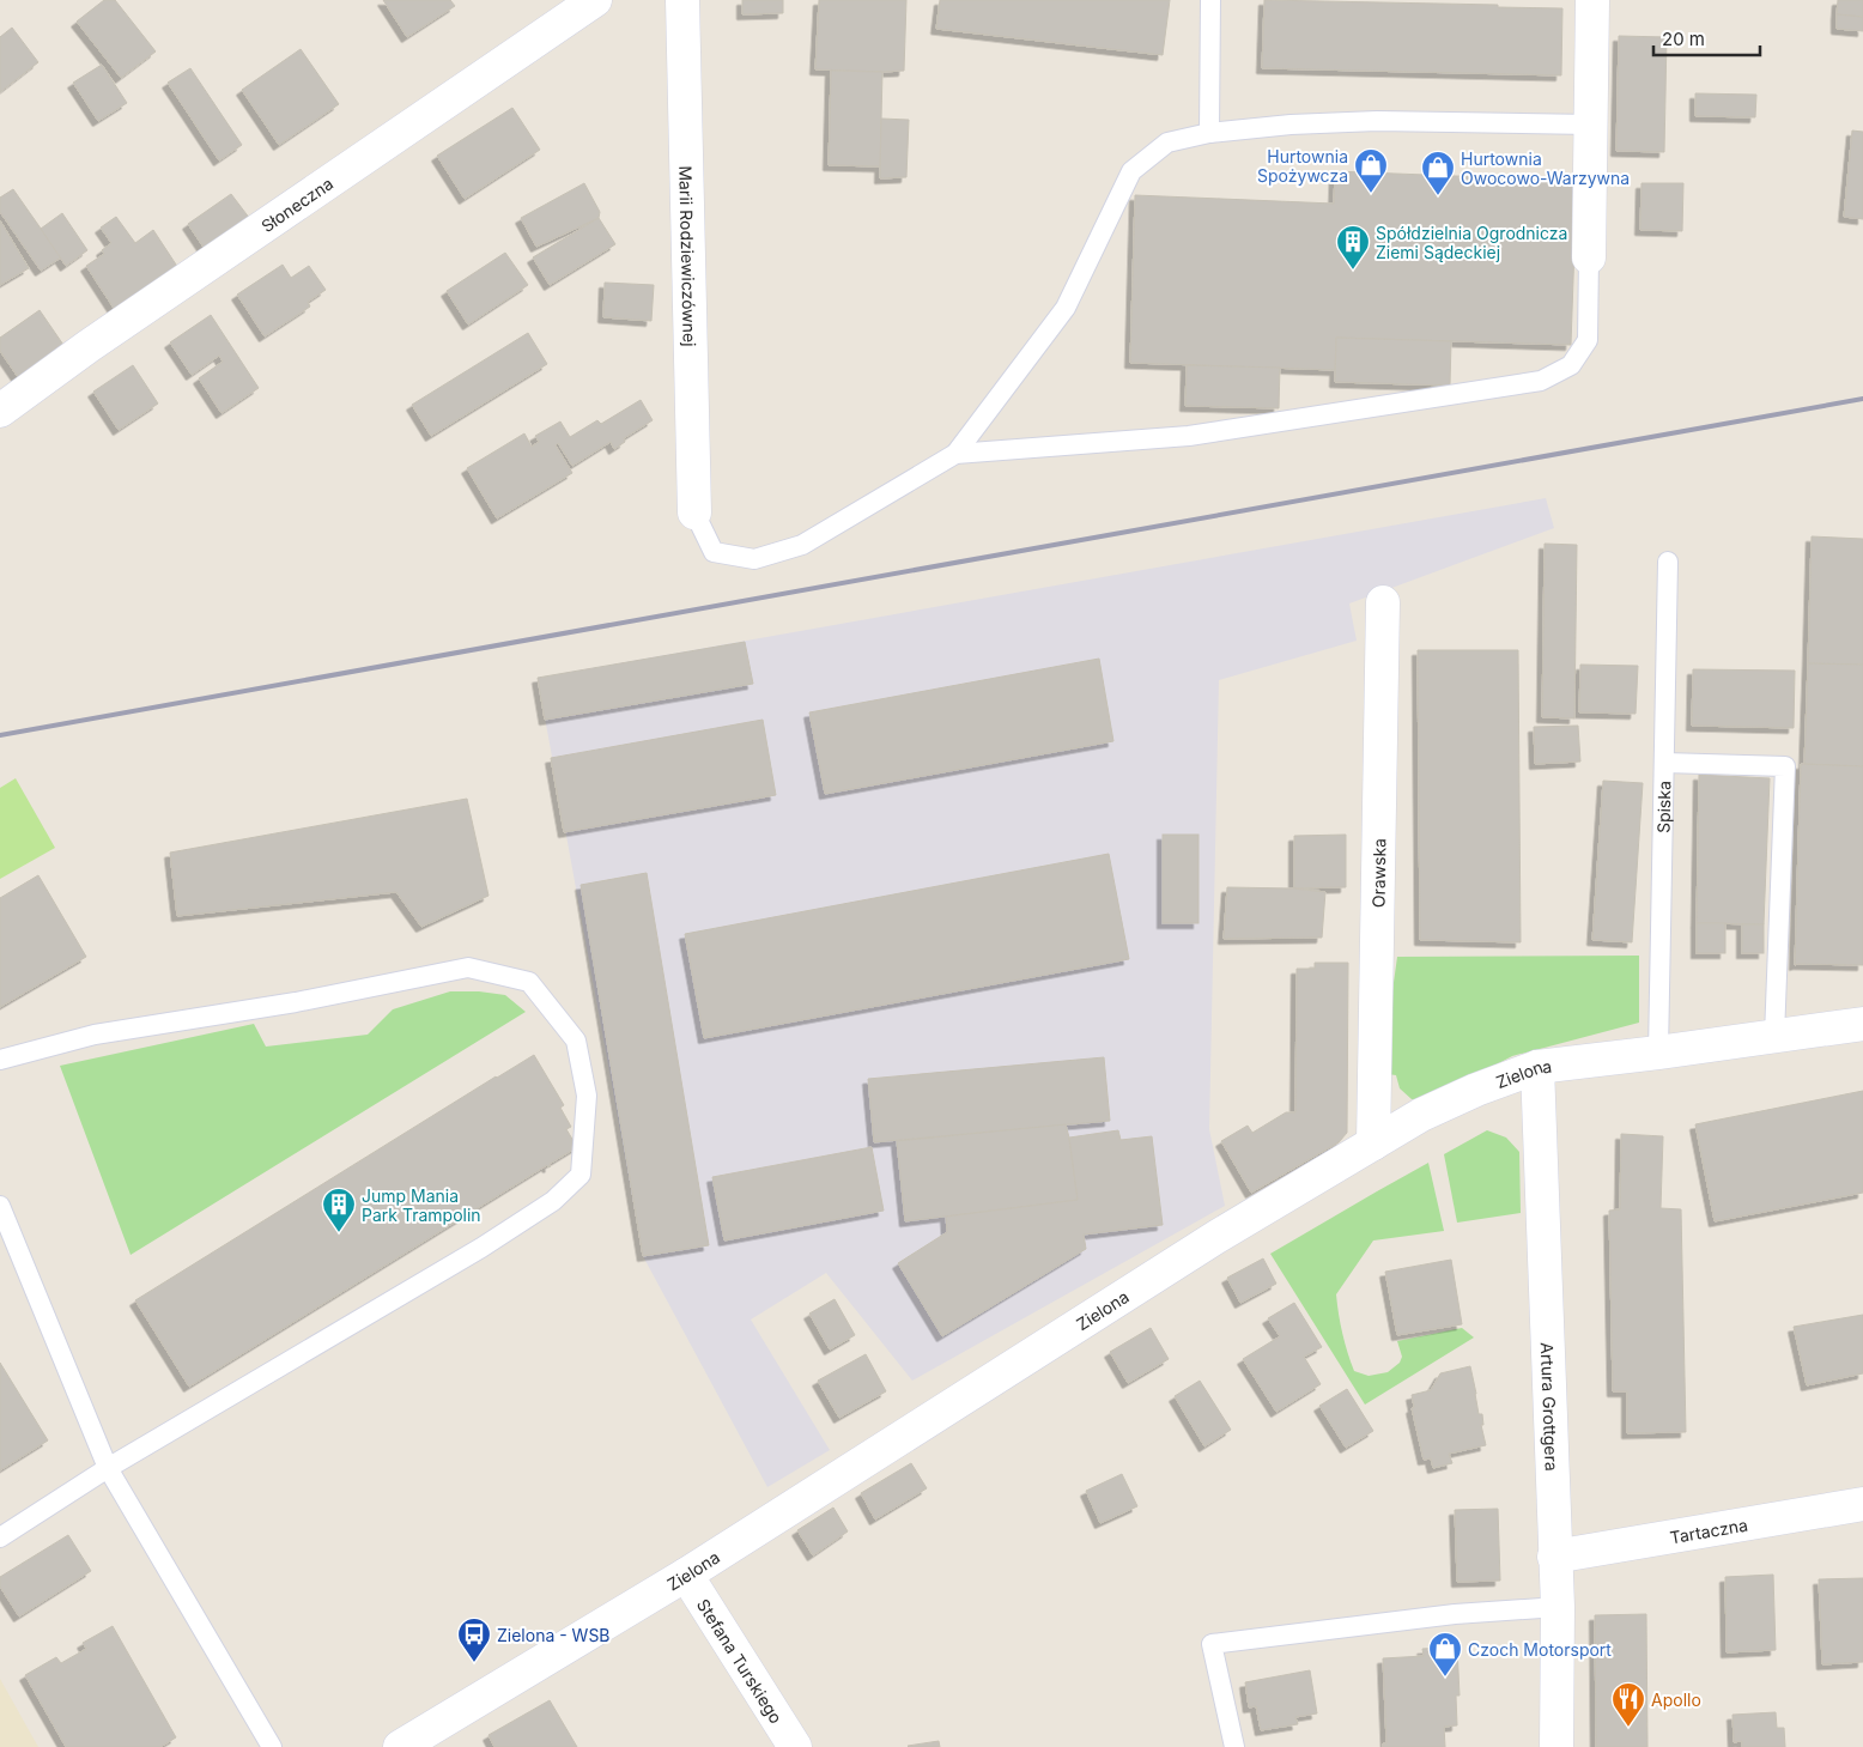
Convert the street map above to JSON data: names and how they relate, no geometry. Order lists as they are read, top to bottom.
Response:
{
  "streets": {
    "street": [
      "Słoneczna",
      "Marii Rodziewiczównej",
      "Orawska",
      "Zielona",
      "Artura Grottgera",
      "Tartaczna",
      "Stefana Turskiego"
    ],
    "lane": ["Spiska"]
  },
  "crossings": [
    ["Spiska", "Zielona"],
    ["Orawska", "Zielona"],
    ["Zielona", "Artura Grottgera"],
    ["Zielona", "Stefana Turskiego"],
    ["Artura Grottgera", "Tartaczna"]
  ],
  "places": {
    "shop": ["Hurtownia Spożywcza", "Hurtownia Owocowo-Warzywna", "Czoch Motorsport"],
    "building": ["Spółdzielnia Ogrodnicza Ziemi Sądeckiej", "Jump Mania Park Trampolin"],
    "bus stop": ["Zielona - WSB"],
    "restaurant": ["Apollo"]
  },
  "scale_bar": "20 m"
}
